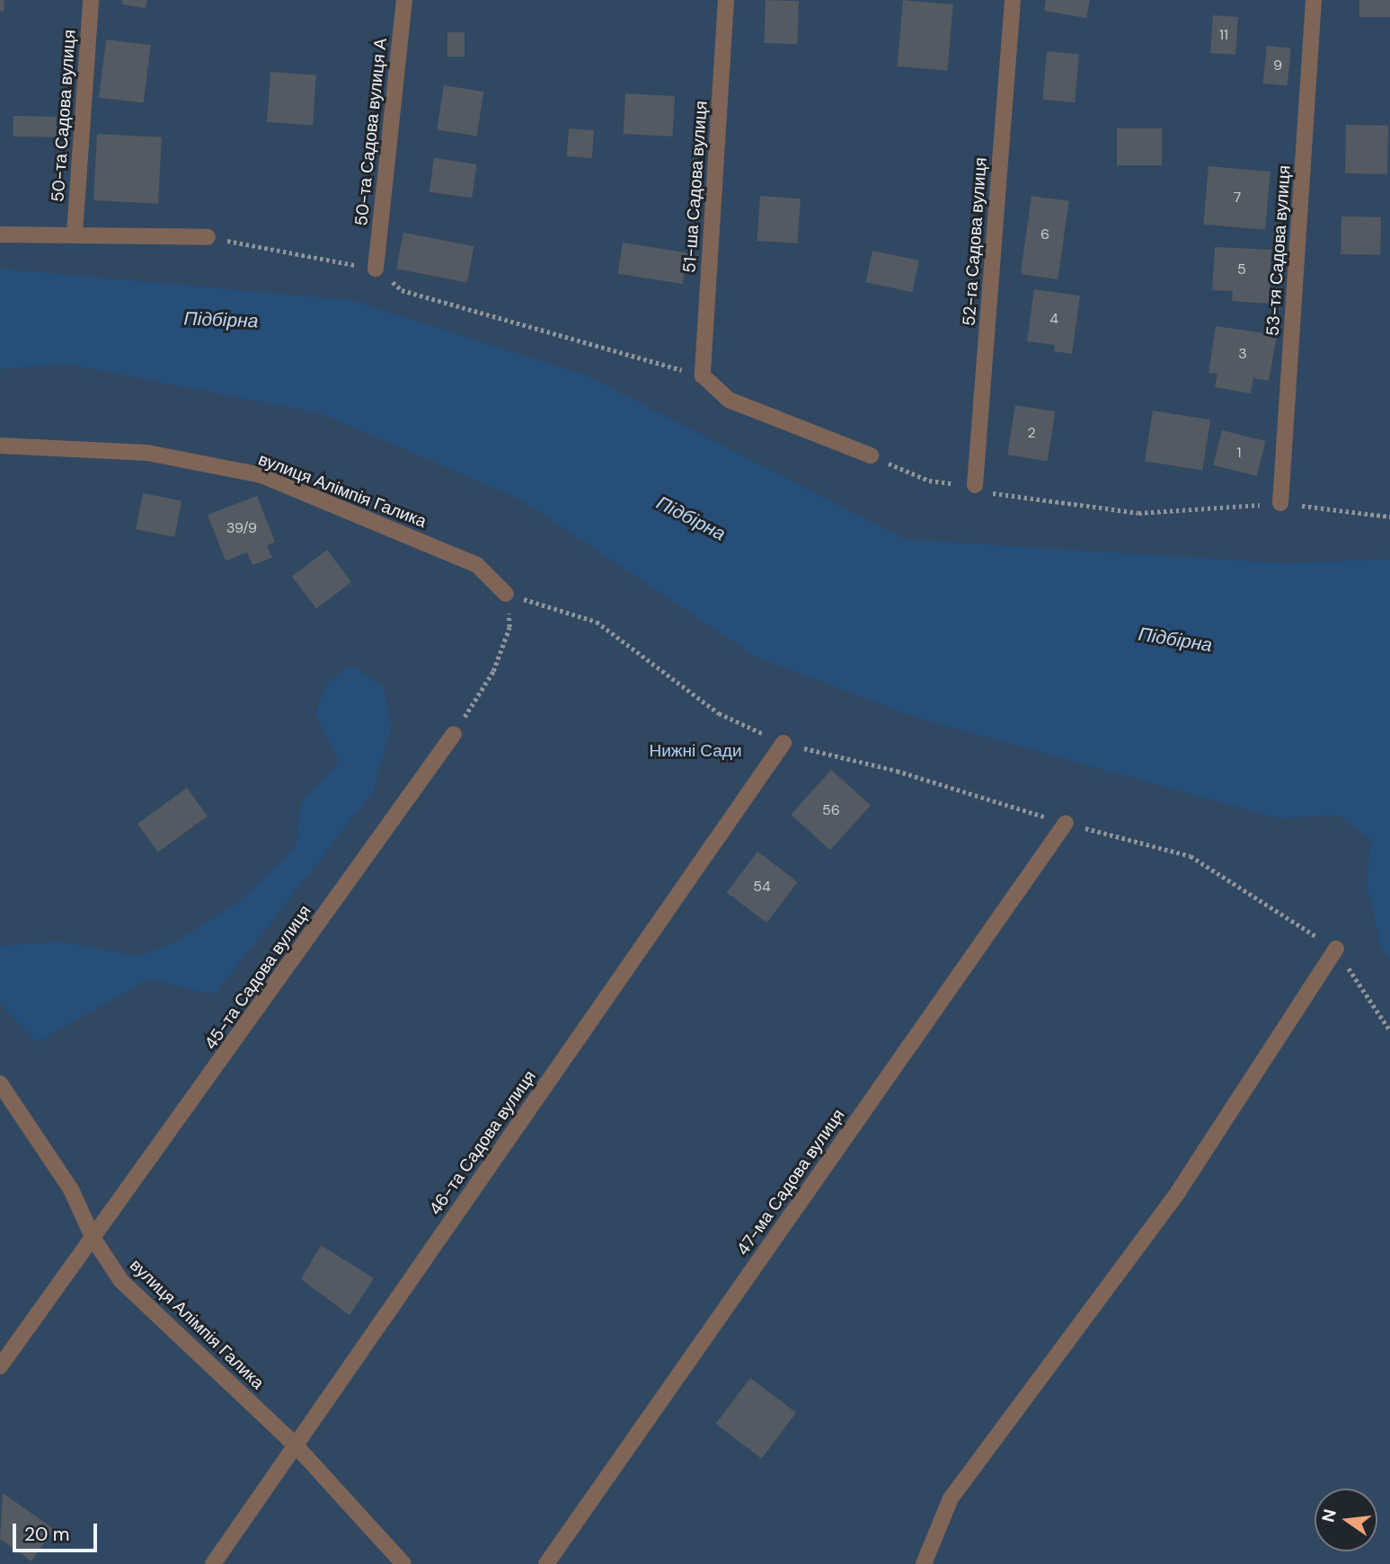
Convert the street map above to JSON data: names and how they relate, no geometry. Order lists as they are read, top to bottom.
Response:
{
  "streets": {
    "street": [
      "50-та Садова вулиця",
      "50-та Садова вулиця А",
      "51-ша Садова вулиця",
      "52-га Садова вулиця",
      "53-тя Садова вулиця",
      "вулиця Алімпія Галика",
      "45-та Садова вулиця",
      "46-та Садова вулиця",
      "47-ма Садова вулиця"
    ]
  },
  "crossings": [
    ["вулиця Алімпія Галика", "45-та Садова вулиця"],
    ["вулиця Алімпія Галика", "46-та Садова вулиця"]
  ],
  "water": ["Підбірна"],
  "parks": ["Нижні Сади"],
  "house_numbers": [
    "11",
    "9",
    "7",
    "6",
    "5",
    "4",
    "3",
    "2",
    "1",
    "39/9",
    "56",
    "54"
  ],
  "scale_bar": "20 m",
  "north": "left"
}
